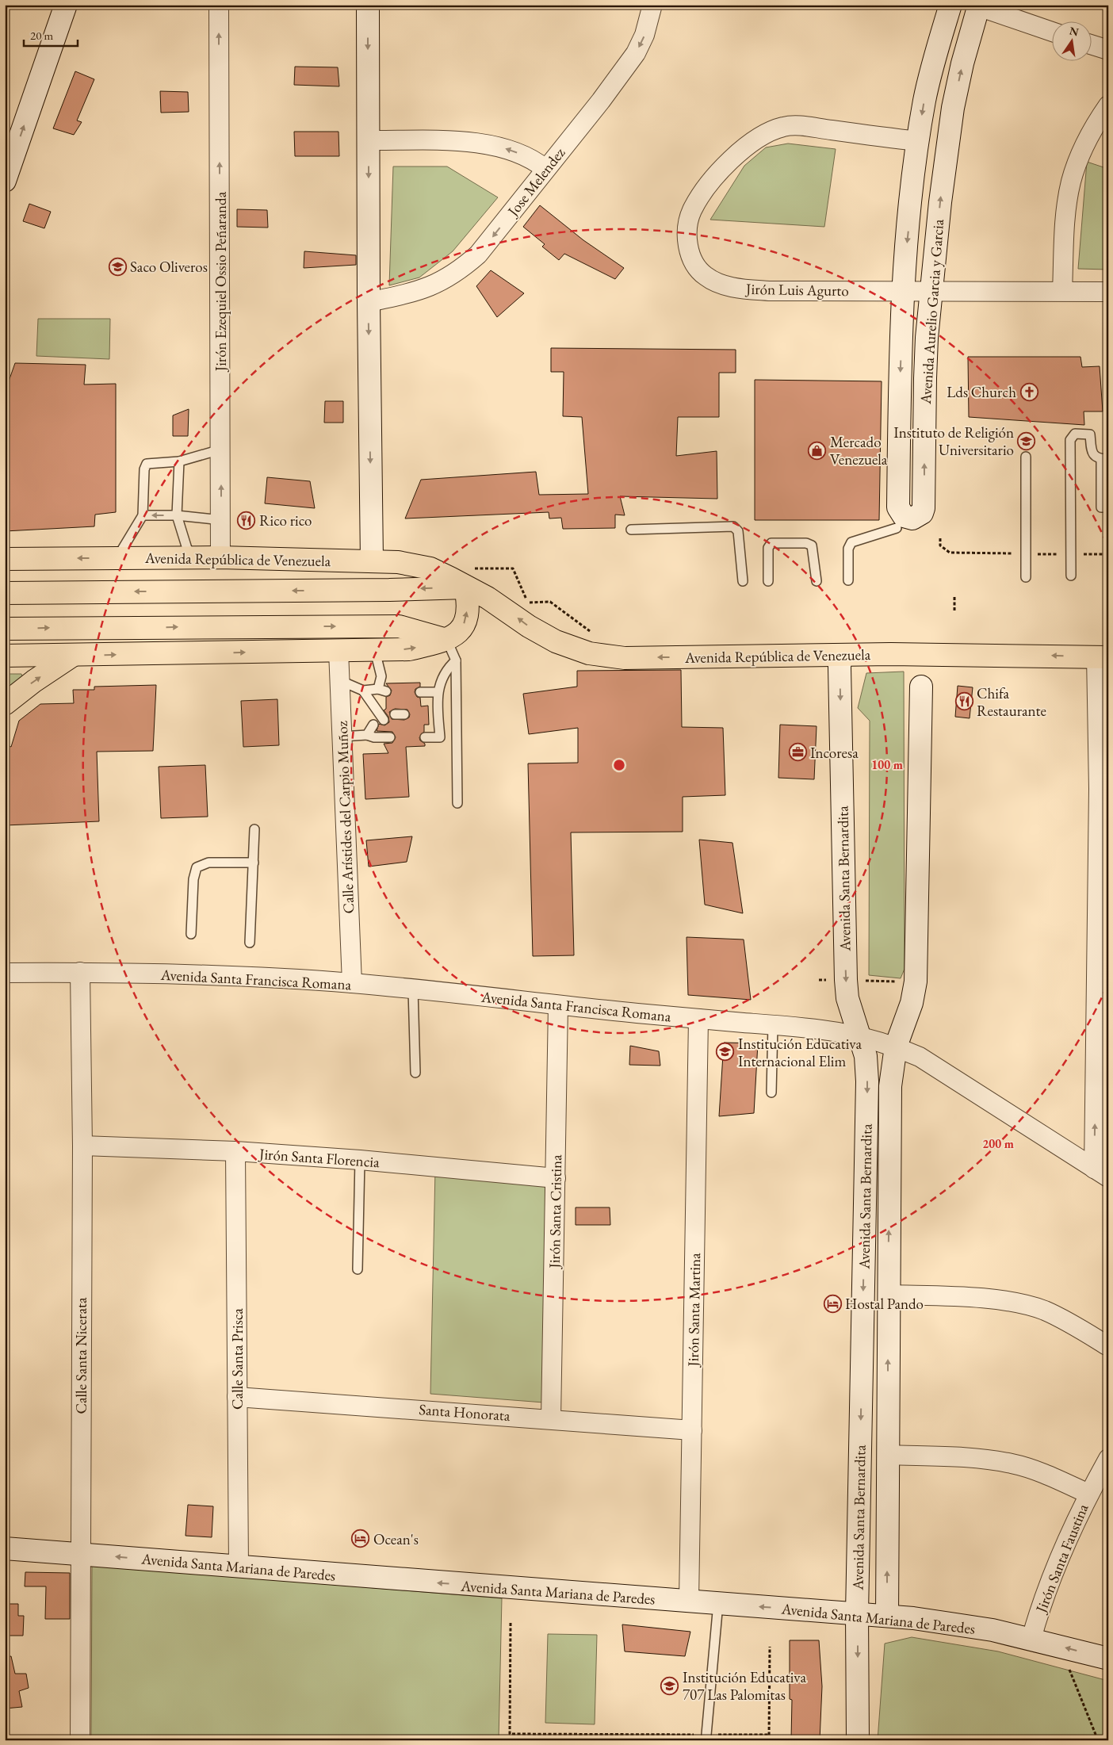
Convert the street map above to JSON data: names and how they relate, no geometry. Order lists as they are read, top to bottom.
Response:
{
  "streets": {
    "main road": [
      "Avenida Aurelio Garcia y Garcia",
      "Avenida República de Venezuela",
      "Avenida Santa Bernardita",
      "Avenida Santa Mariana de Paredes"
    ],
    "street": [
      "Jose Melendez",
      "Jirón Ezequiel Ossio Peñaranda",
      "Jirón Luis Agurto",
      "Calle Arístides del Carpio Muñoz",
      "Avenida Santa Francisca Romana",
      "Jirón Santa Florencia",
      "Jirón Santa Cristina",
      "Jirón Santa Martina",
      "Calle Santa Nicerata",
      "Calle Santa Prisca",
      "Santa Honorata",
      "Jirón Santa Faustina"
    ]
  },
  "crossings": [
    ["Jirón Ezequiel Ossio Peñaranda", "Avenida República de Venezuela"],
    ["Jirón Luis Agurto", "Avenida Aurelio Garcia y Garcia"],
    ["Avenida República de Venezuela", "Avenida Santa Bernardita"],
    ["Calle Arístides del Carpio Muñoz", "Avenida Santa Francisca Romana"],
    ["Avenida Santa Bernardita", "Avenida Santa Francisca Romana"],
    ["Avenida Santa Bernardita", "Avenida Santa Mariana de Paredes"],
    ["Avenida Santa Francisca Romana", "Jirón Santa Cristina"],
    ["Avenida Santa Francisca Romana", "Jirón Santa Martina"],
    ["Avenida Santa Francisca Romana", "Calle Santa Nicerata"],
    ["Jirón Santa Florencia", "Jirón Santa Cristina"],
    ["Jirón Santa Florencia", "Calle Santa Nicerata"],
    ["Jirón Santa Florencia", "Calle Santa Prisca"],
    ["Jirón Santa Cristina", "Santa Honorata"],
    ["Jirón Santa Martina", "Santa Honorata"],
    ["Jirón Santa Martina", "Avenida Santa Mariana de Paredes"],
    ["Calle Santa Nicerata", "Avenida Santa Mariana de Paredes"],
    ["Calle Santa Prisca", "Santa Honorata"],
    ["Calle Santa Prisca", "Avenida Santa Mariana de Paredes"],
    ["Jirón Santa Faustina", "Avenida Santa Mariana de Paredes"]
  ],
  "one_way": ["Jose Melendez", "Jirón Ezequiel Ossio Peñaranda", "Avenida Santa Mariana de Paredes"],
  "places": {
    "school or university": [
      "Saco Oliveros",
      "Instituto de Religión Universitario",
      "Institución Educativa Internacional Elim",
      "Institución Educativa 707 Las Palomitas"
    ],
    "church": ["Lds Church"],
    "shop": ["Mercado Venezuela"],
    "restaurant": ["Rico rico", "Chifa Restaurante"],
    "office": ["Incoresa"],
    "hotel": ["Hostal Pando", "Ocean's"]
  },
  "scale_bar": "20 m",
  "north": "top",
  "rings": ["100 m", "200 m"]
}
